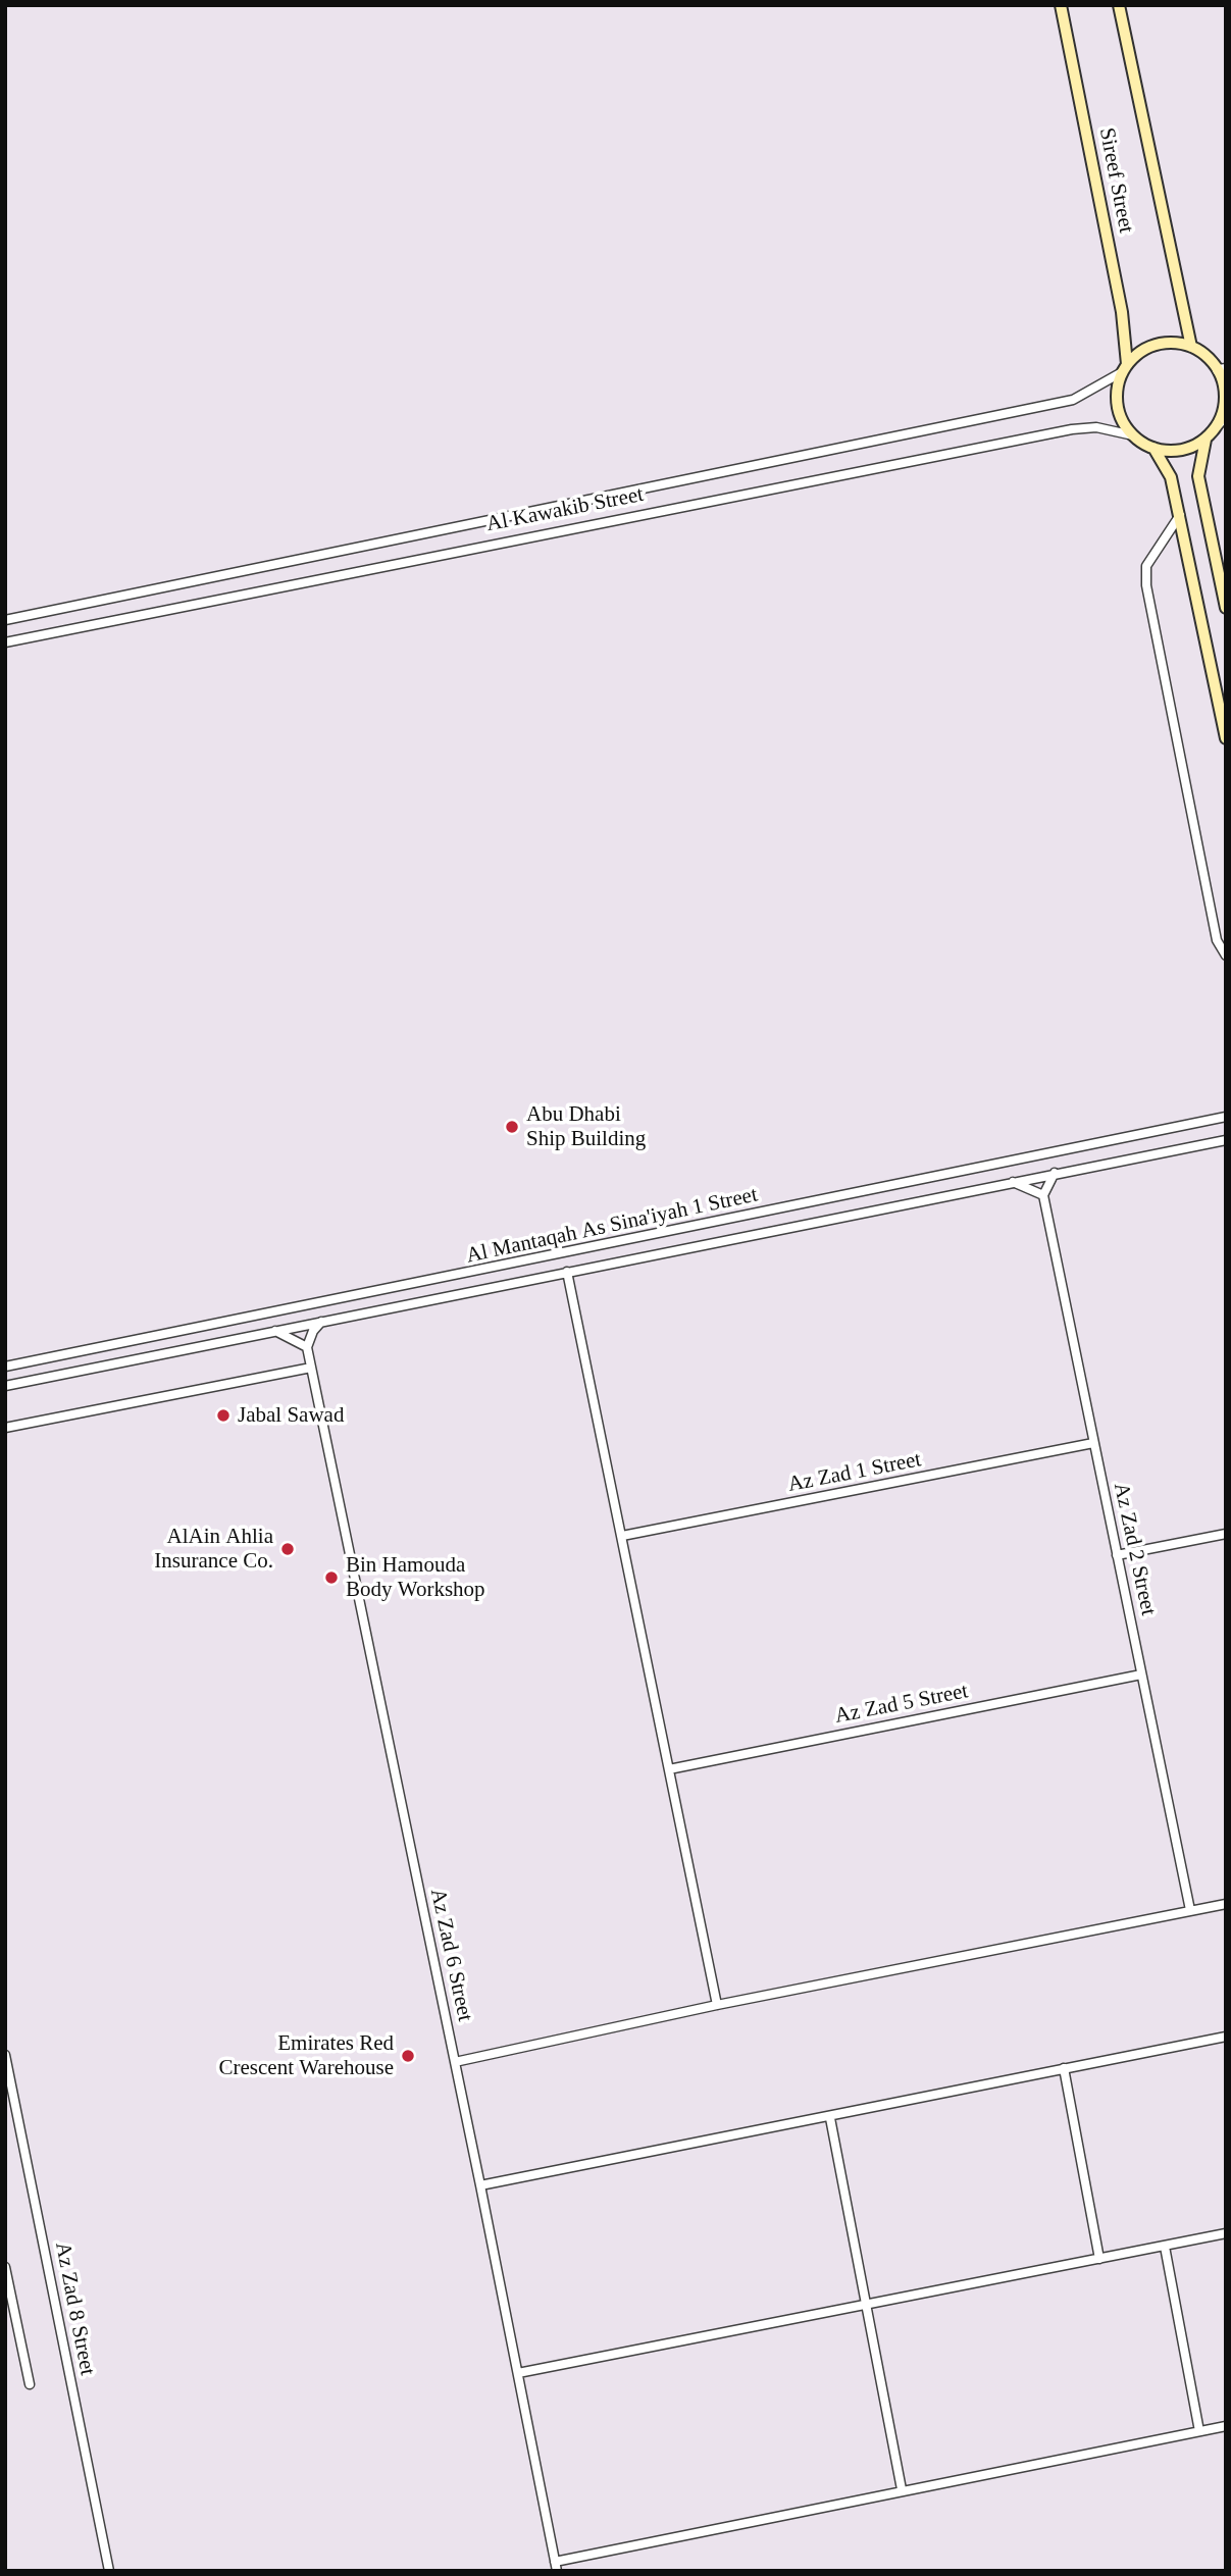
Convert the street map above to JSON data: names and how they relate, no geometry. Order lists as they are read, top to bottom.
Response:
{
  "streets": {
    "main road": ["Sireef Street"],
    "street": [
      "Al Kawakib Street",
      "Al Mantaqah As Sina'iyah 1 Street",
      "Az Zad 1 Street",
      "Az Zad 2 Street",
      "Az Zad 5 Street",
      "Az Zad 6 Street",
      "Az Zad 8 Street"
    ]
  },
  "crossings": [
    ["Sireef Street", "Al Kawakib Street"],
    ["Az Zad 1 Street", "Az Zad 2 Street"],
    ["Az Zad 2 Street", "Az Zad 5 Street"]
  ],
  "places": [
    "Abu Dhabi Ship Building",
    "Jabal Sawad",
    "AlAin Ahlia Insurance Co.",
    "Bin Hamouda Body Workshop",
    "Emirates Red Crescent Warehouse"
  ]
}
